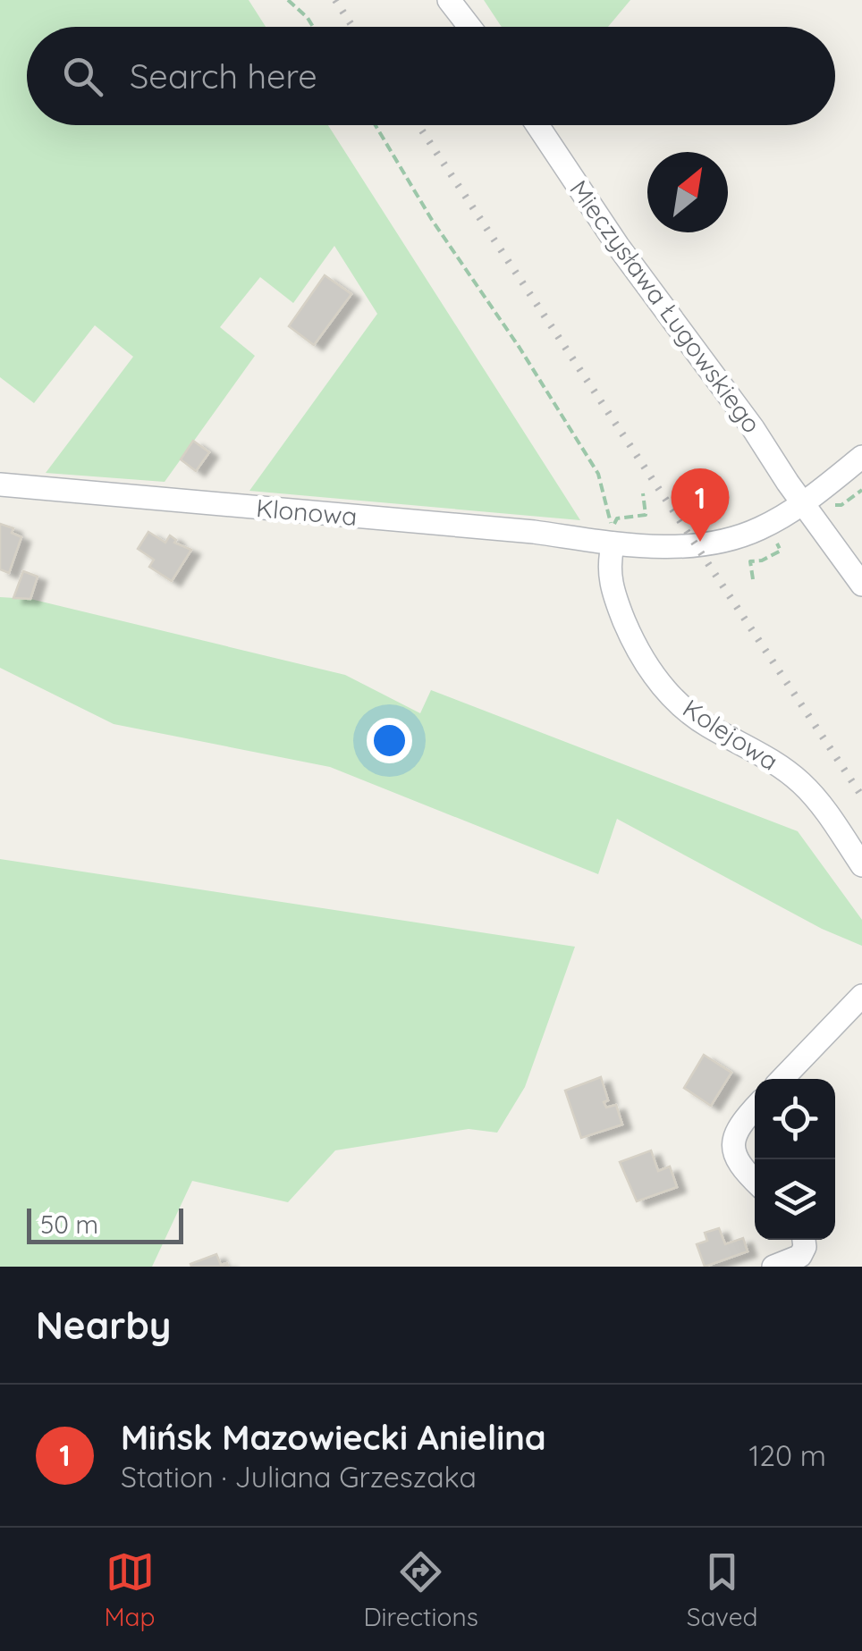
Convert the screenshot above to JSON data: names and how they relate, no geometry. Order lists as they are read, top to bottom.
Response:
{
  "streets": {
    "street": ["Mieczysława Ługowskiego", "Klonowa", "Kolejowa"]
  },
  "crossings": [
    ["Mieczysława Ługowskiego", "Klonowa"],
    ["Klonowa", "Kolejowa"]
  ],
  "scale_bar": "50 m",
  "north": "top right",
  "page": {
    "search": "Search here",
    "pins": "1",
    "scale": "50 m",
    "heading": "Nearby",
    "list": [
      {
        "mark": "1",
        "name": "Mińsk Mazowiecki Anielina",
        "note": "Station · Juliana Grzeszaka",
        "value": "120 m"
      }
    ],
    "nav": ["Map", "Directions", "Saved"]
  }
}
